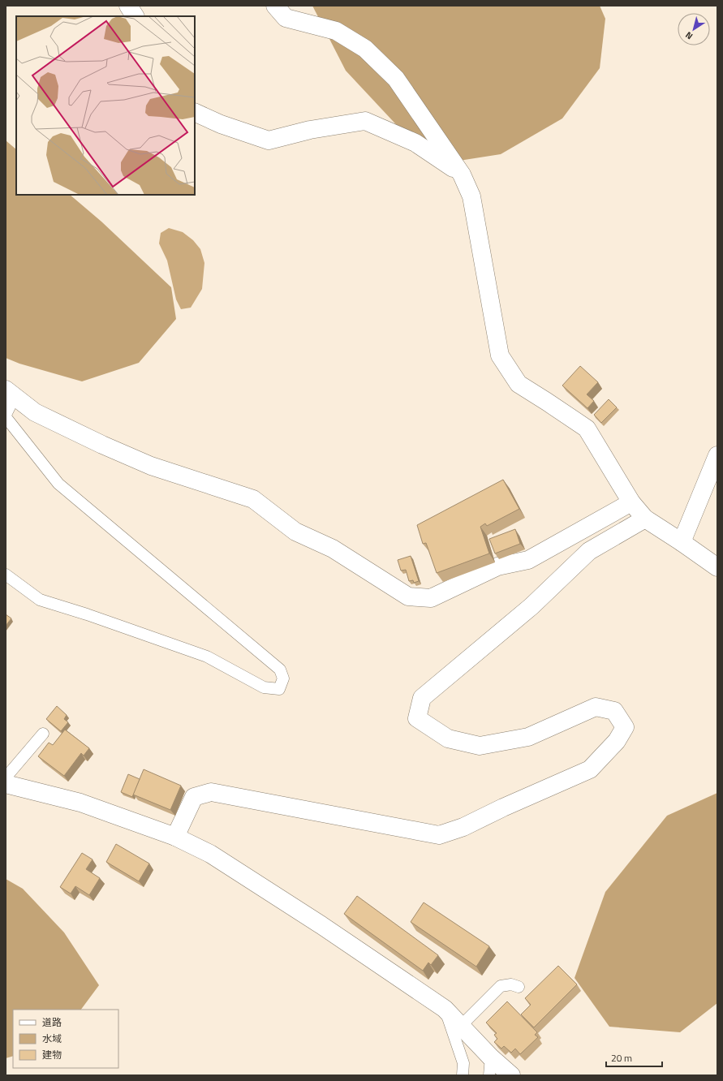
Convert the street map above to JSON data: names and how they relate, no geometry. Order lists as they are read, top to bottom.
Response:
{
  "legend": ["道路", "水域", "建物"],
  "scale_bar": "20 m",
  "north": "bottom left"
}
